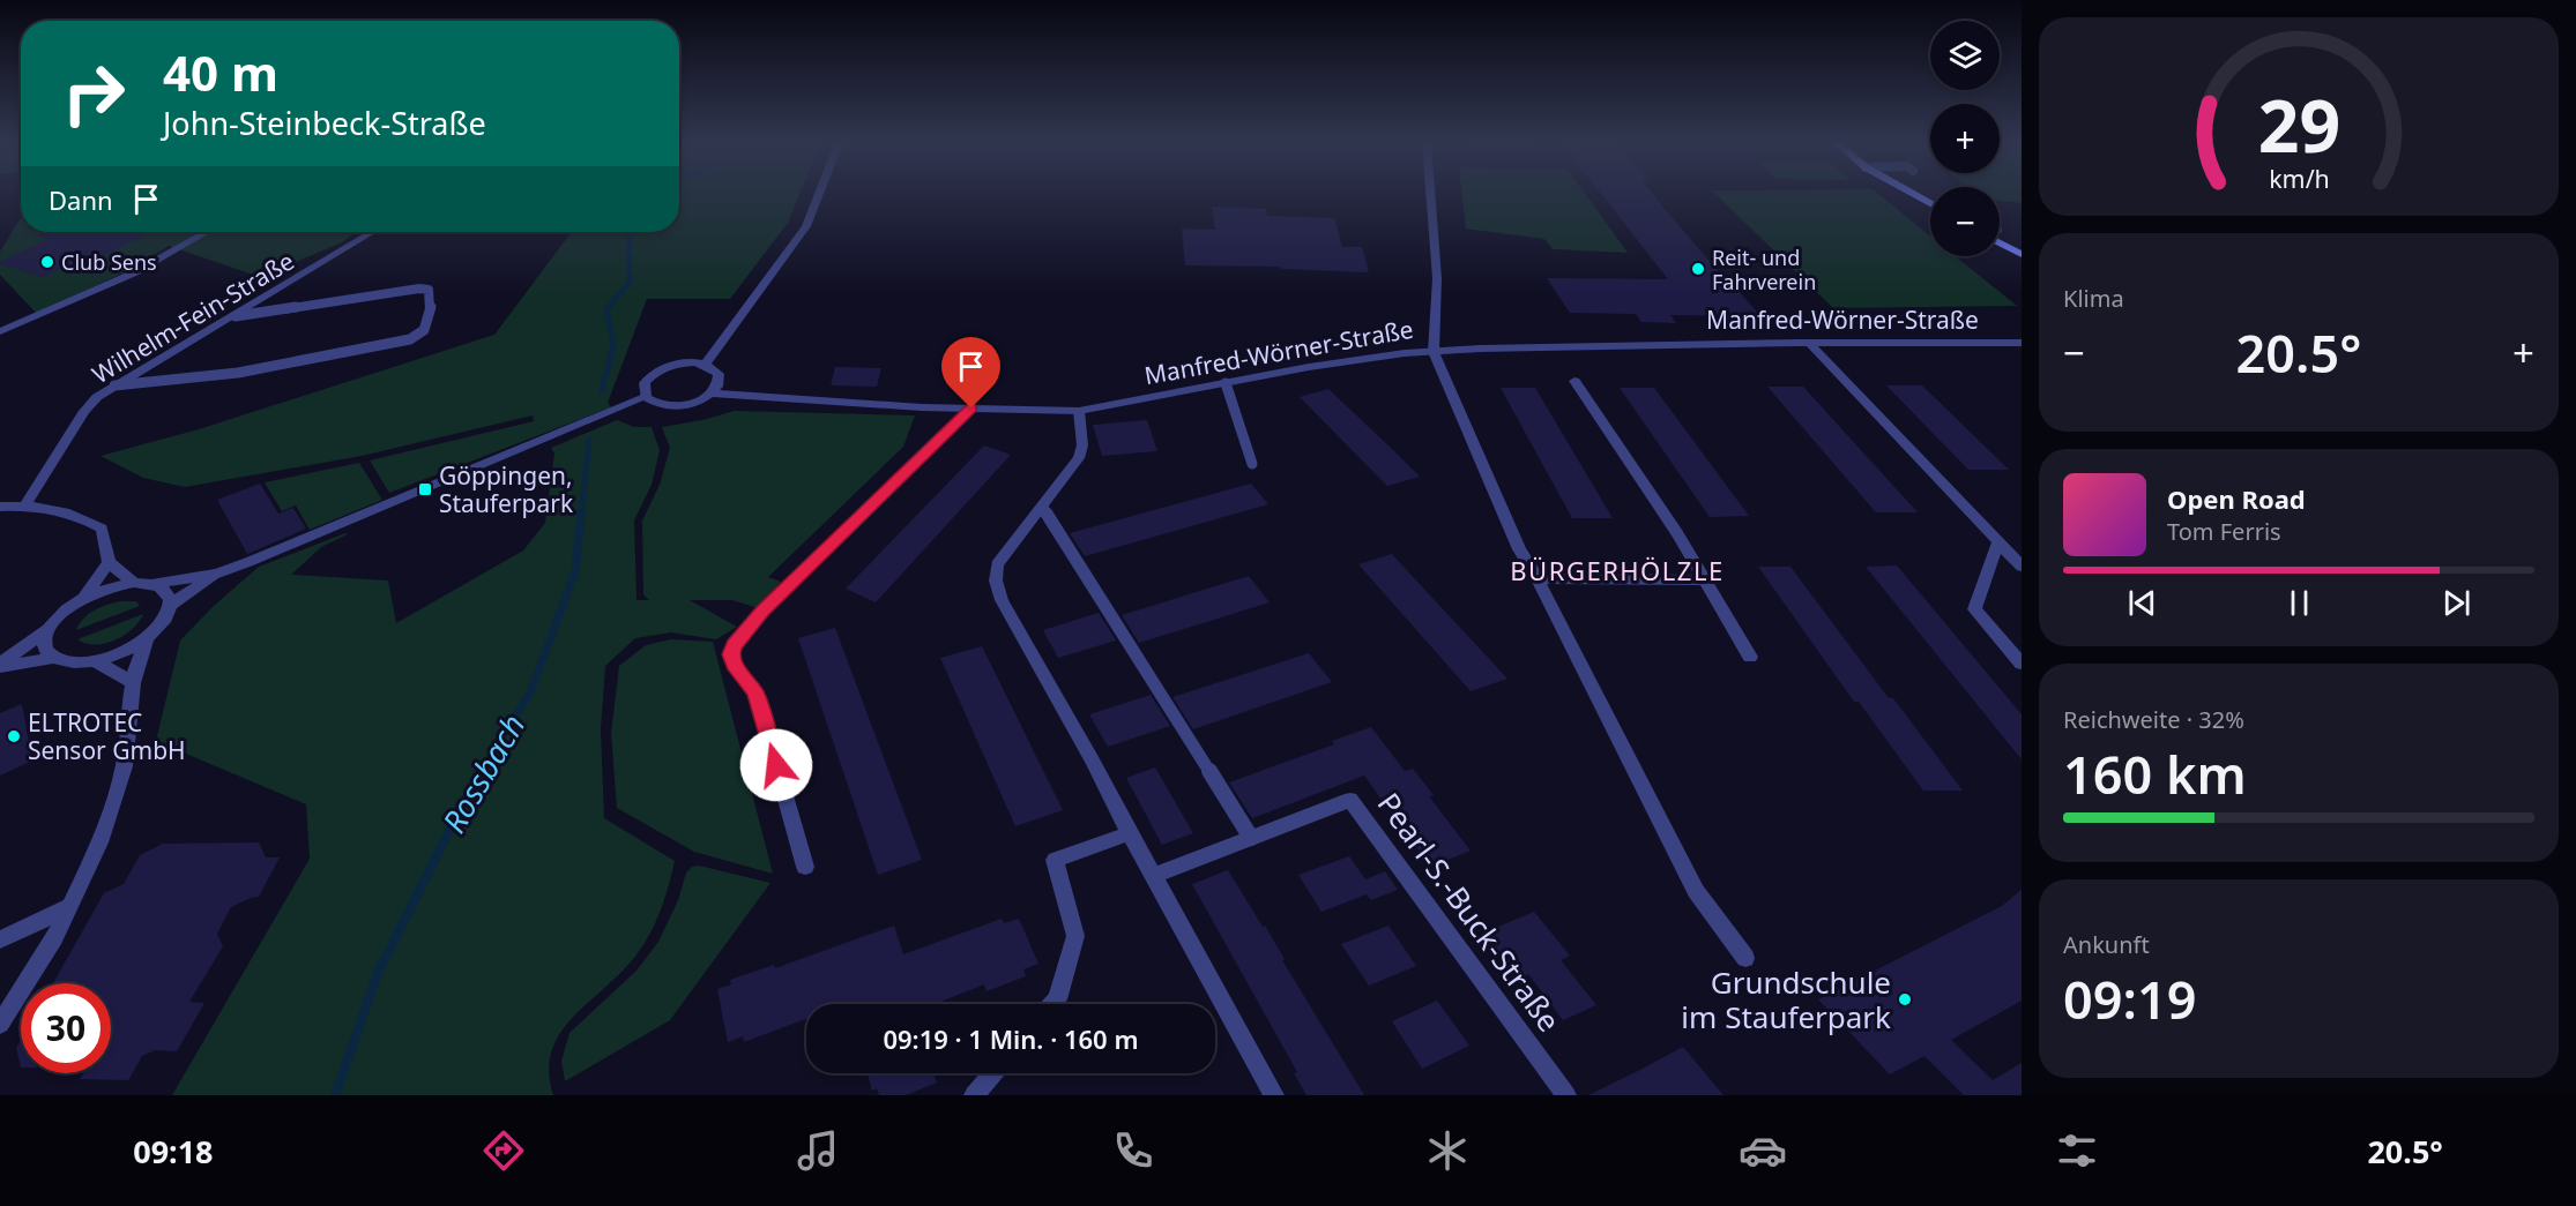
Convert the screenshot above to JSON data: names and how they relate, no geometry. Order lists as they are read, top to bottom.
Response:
{
  "streets": {
    "street": ["Wilhelm-Fein-Straße", "Manfred-Wörner-Straße", "Pearl-S.-Buck-Straße"]
  },
  "districts": ["BÜRGERHÖLZLE"],
  "water": ["Rossbach"],
  "places": {
    "other": [
      "Club Sens",
      "Reit- und Fahrverein",
      "ELTROTEC Sensor GmbH",
      "Grundschule im Stauferpark"
    ],
    "transit": ["Göppingen, Stauferpark"]
  },
  "page": {
    "map_buttons": ["+", "−"],
    "turn": ["40 m", "John-Steinbeck-Straße"],
    "then": "Dann",
    "tile": [
      "Klima",
      ["Reichweite · 32%", "160 km"],
      ["Ankunft", "09:19"]
    ],
    "heat": ["−", "20.5°", "+"],
    "song": ["Open Road", "Tom Ferris"],
    "limit": "30",
    "trip": "09:19 · 1 Min. · 160 m",
    "tabs": ["09:18", "20.5°"],
    "gauge": ["29", "km/h"]
  }
}
